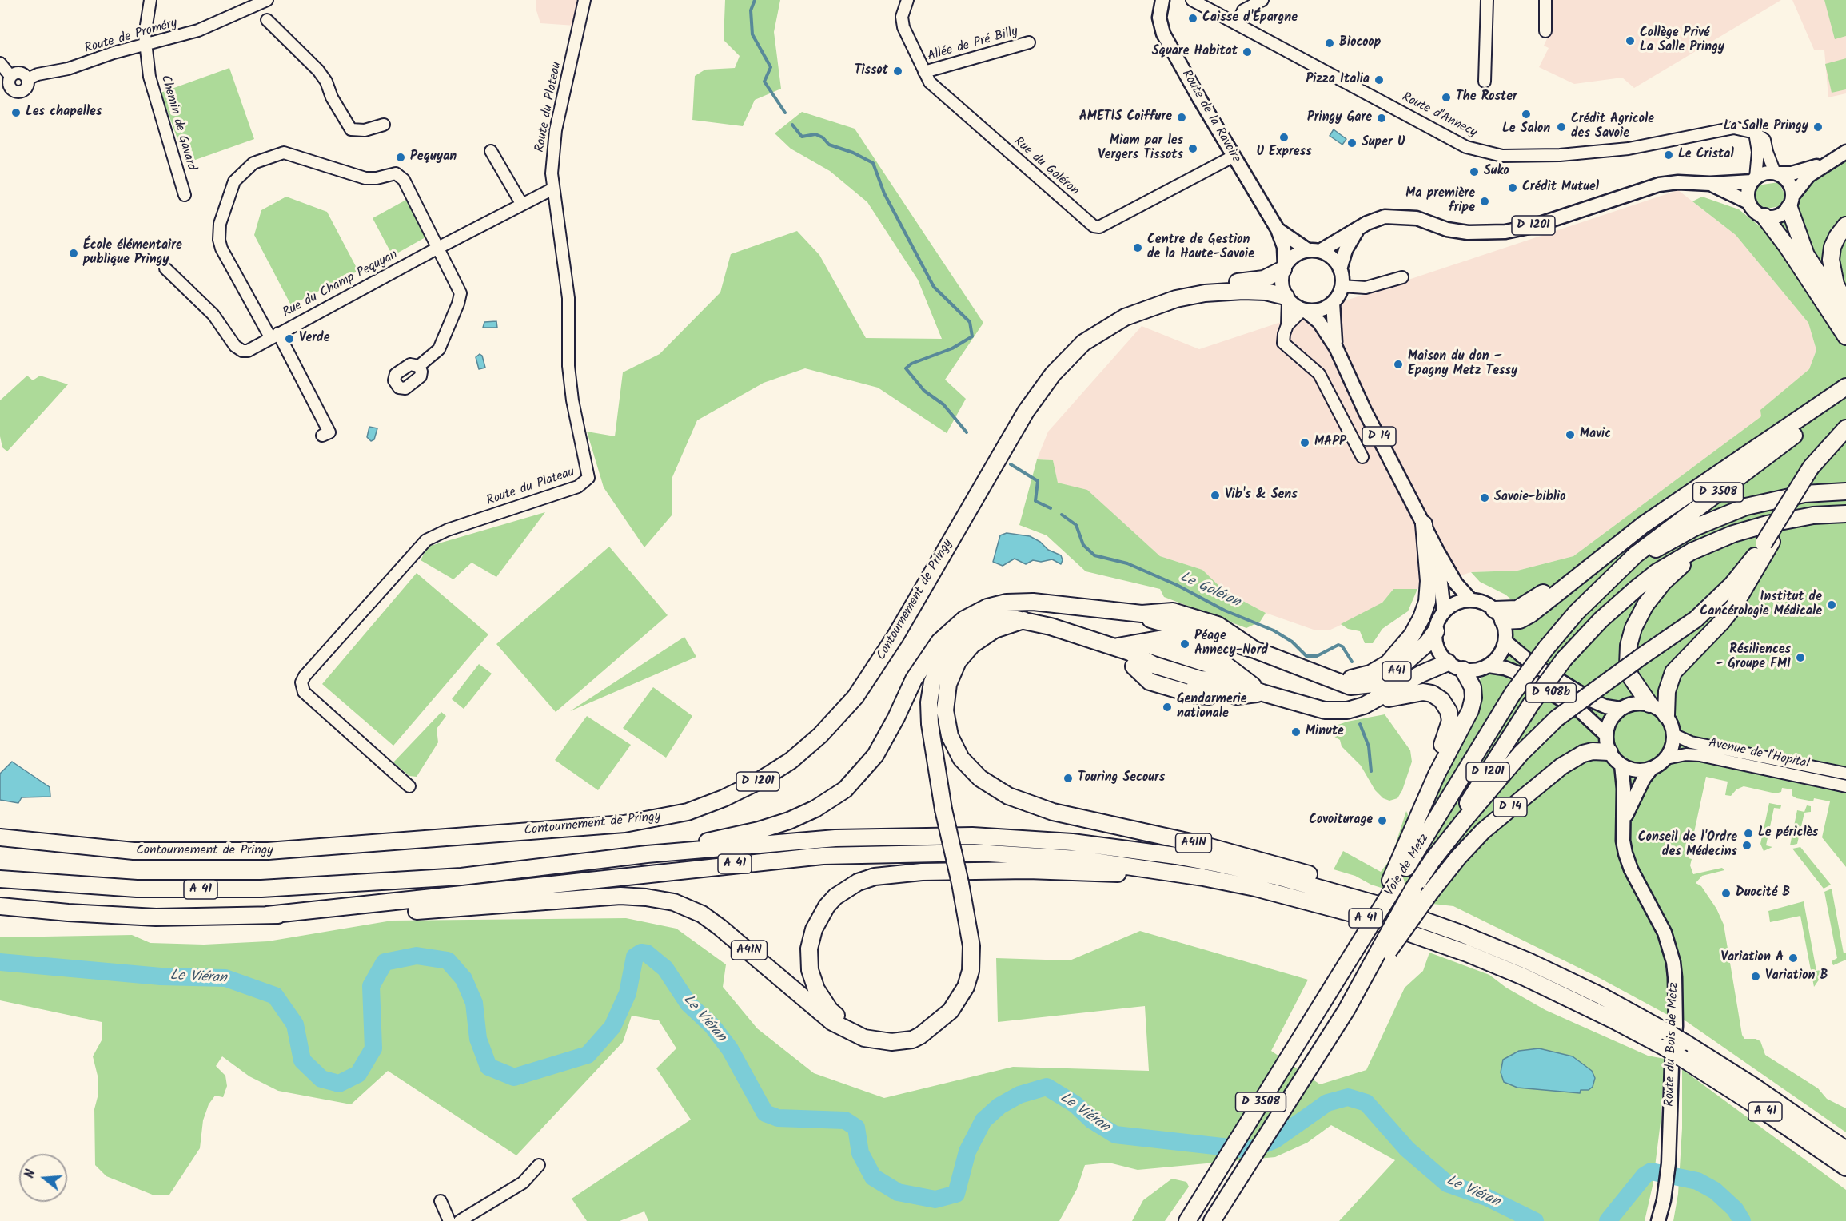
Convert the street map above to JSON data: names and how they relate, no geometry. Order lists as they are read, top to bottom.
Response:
{
  "streets": {
    "highway": [
      "D 1201",
      "D 14",
      "D 3508",
      "Contournement de Pringy",
      "A41",
      "A41N",
      "A 41",
      "Voie de Metz"
    ],
    "main road": ["Route de la Ravoire", "D 908b", "Route du Bois de Metz"],
    "street": [
      "Route de Proméry",
      "Allée de Pré Billy",
      "Route du Plateau",
      "Route d'Annecy",
      "Chemin de Gavard",
      "Rue du Goléron",
      "Rue du Champ Pequyan",
      "Avenue de l'Hopital"
    ]
  },
  "crossings": [
    ["Route de Proméry", "Chemin de Gavard"],
    ["Allée de Pré Billy", "Rue du Goléron"],
    ["Route du Plateau", "Rue du Champ Pequyan"],
    ["Route de la Ravoire", "Rue du Goléron"],
    ["Route de la Ravoire", "D 1201"],
    ["Route de la Ravoire", "D 14"],
    ["Route de la Ravoire", "Contournement de Pringy"],
    ["D 1201", "D 14"],
    ["D 1201", "Contournement de Pringy"],
    ["D 1201", "Voie de Metz"],
    ["D 14", "D 3508"],
    ["D 14", "Contournement de Pringy"],
    ["D 14", "A41"],
    ["D 14", "D 908b"],
    ["D 14", "Avenue de l'Hopital"],
    ["D 14", "Voie de Metz"],
    ["D 14", "Route du Bois de Metz"],
    ["D 3508", "Voie de Metz"],
    ["A41", "D 908b"],
    ["D 908b", "Avenue de l'Hopital"],
    ["D 908b", "Route du Bois de Metz"],
    ["Avenue de l'Hopital", "Route du Bois de Metz"],
    ["A41N", "A 41"]
  ],
  "water": ["Le Goléron", "Le Viéran"],
  "places": [
    "Caisse d'Épargne",
    "Collège Privé La Salle Pringy",
    "Biocoop",
    "Square Habitat",
    "Tissot",
    "Pizza Italia",
    "The Roster",
    "Les chapelles",
    "Le Salon",
    "AMETIS Coiffure",
    "Pringy Gare",
    "Crédit Agricole des Savoie",
    "La Salle Pringy",
    "U Express",
    "Super U",
    "Miam par les Vergers Tissots",
    "Le Cristal",
    "Pequyan",
    "Suko",
    "Crédit Mutuel",
    "Ma première fripe",
    "Centre de Gestion de la Haute-Savoie",
    "École élémentaire publique Pringy",
    "Verde",
    "Maison du don – Epagny Metz Tessy",
    "Mavic",
    "MAPP",
    "Vib's & Sens",
    "Savoie-biblio",
    "Institut de Cancérologie Médicale",
    "Péage Annecy-Nord",
    "Résiliences - Groupe FMI",
    "Gendarmerie nationale",
    "Minute",
    "Touring Secours",
    "Covoiturage",
    "Le périclès",
    "Conseil de l'Ordre des Médecins",
    "Duocité B",
    "Variation A",
    "Variation B"
  ],
  "north": "left"
}
